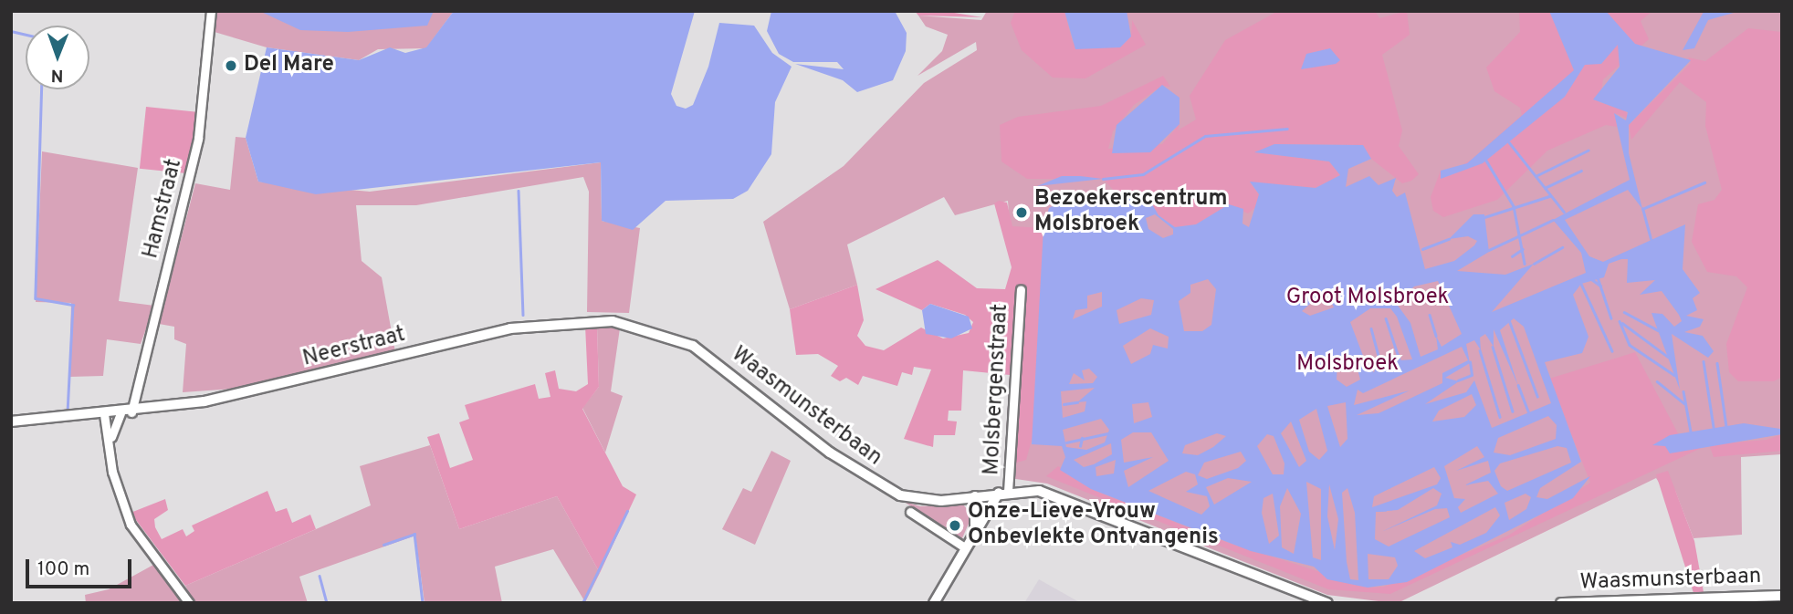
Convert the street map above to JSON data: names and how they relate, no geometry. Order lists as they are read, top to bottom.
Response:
{
  "streets": {
    "street": [
      "Hamstraat",
      "Neerstraat",
      "Molsbergenstraat",
      "Waasmunsterbaan"
    ]
  },
  "crossings": [
    ["Hamstraat", "Neerstraat"],
    ["Neerstraat", "Waasmunsterbaan"],
    ["Molsbergenstraat", "Waasmunsterbaan"]
  ],
  "parks": ["Groot Molsbroek", "Molsbroek"],
  "places": ["Del Mare", "Bezoekerscentrum Molsbroek", "Onze-Lieve-Vrouw Onbevlekte Ontvangenis"],
  "scale_bar": "100 m",
  "north": "bottom"
}
